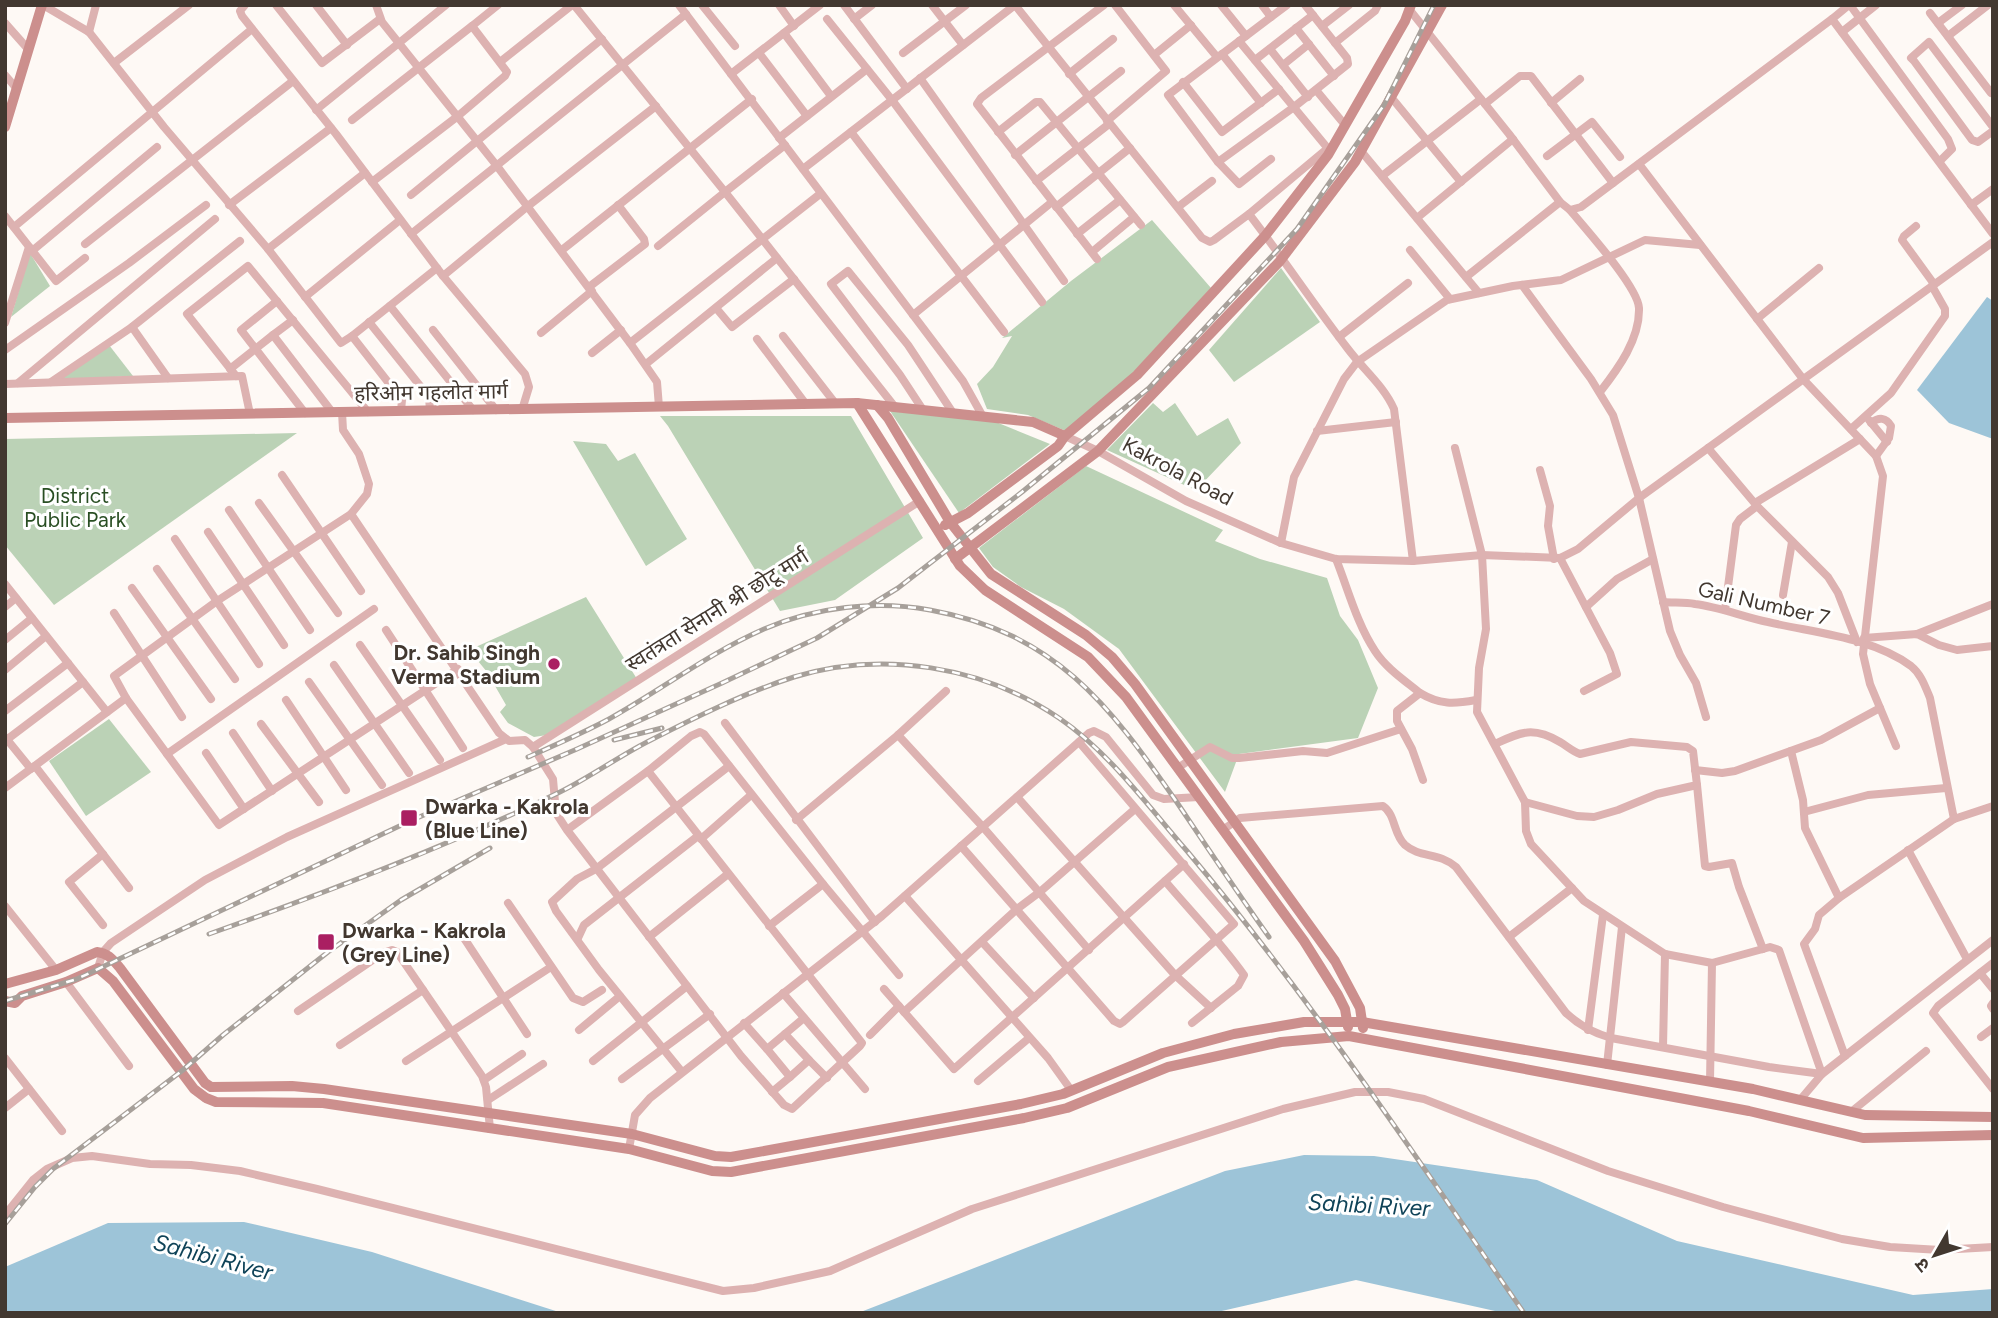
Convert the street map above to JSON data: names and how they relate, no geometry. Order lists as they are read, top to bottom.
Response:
{
  "streets": {
    "street": [
      "हरिओम गहलोत मार्ग",
      "Kakrola Road",
      "Gali Number 7",
      "स्वतंत्रता सेनानी श्री छोटू मार्ग"
    ]
  },
  "crossings": [
    ["हरिओम गहलोत मार्ग", "Kakrola Road"]
  ],
  "water": ["Sahibi River"],
  "parks": ["District Public Park"],
  "places": {
    "other": ["Dr. Sahib Singh Verma Stadium"],
    "transit": ["Dwarka - Kakrola (Blue Line)", "Dwarka - Kakrola (Grey Line)"]
  },
  "north": "bottom left"
}
